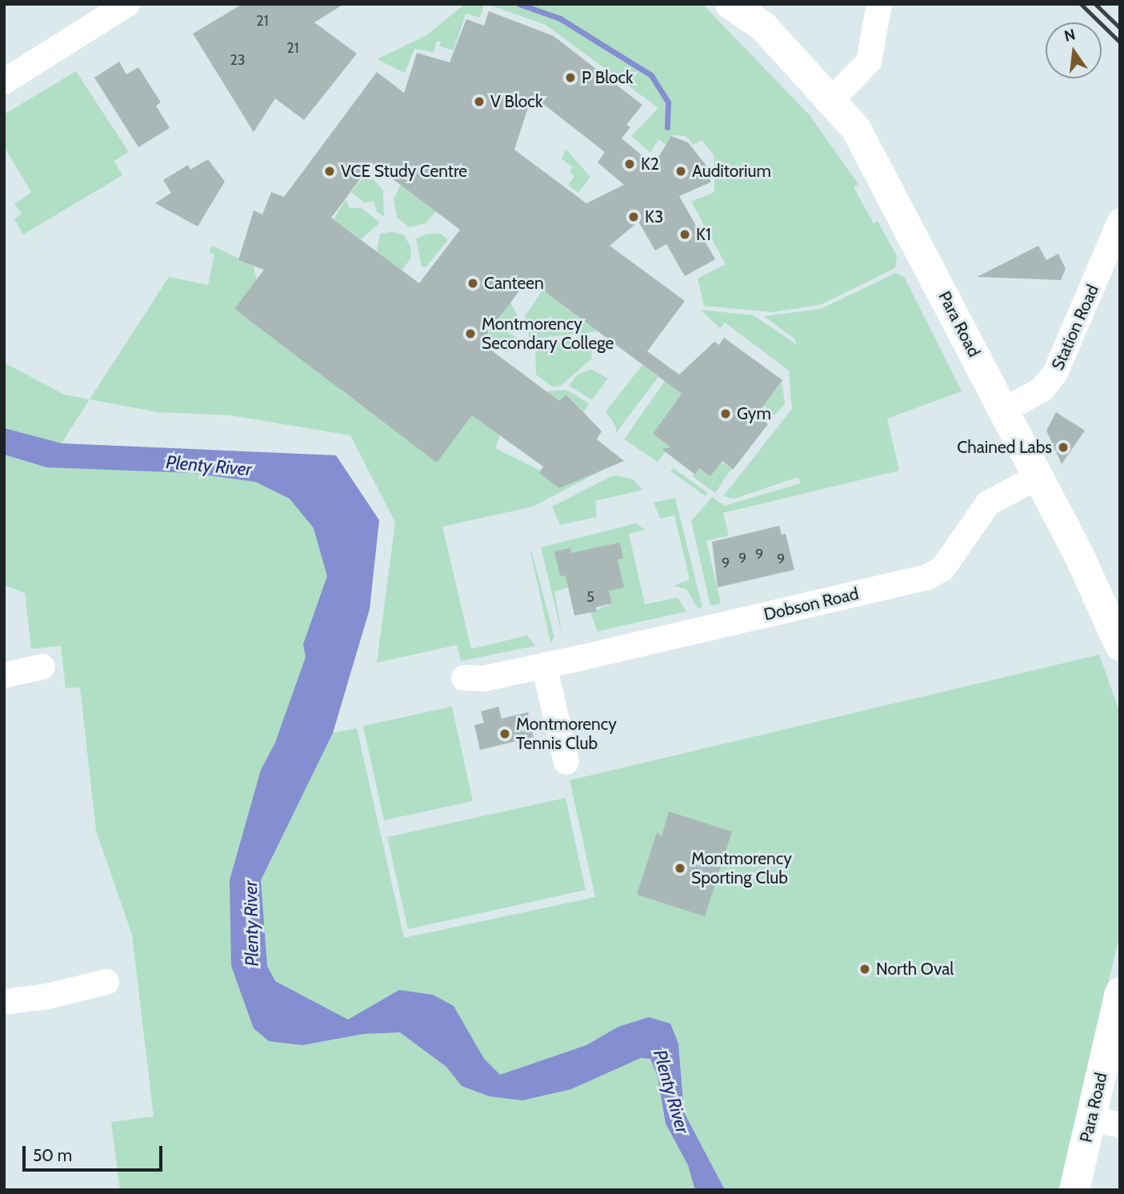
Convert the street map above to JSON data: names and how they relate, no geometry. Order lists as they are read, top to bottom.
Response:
{
  "streets": {
    "main road": ["Para Road"],
    "street": ["Station Road", "Dobson Road"]
  },
  "crossings": [
    ["Para Road", "Station Road"],
    ["Para Road", "Dobson Road"]
  ],
  "water": ["Plenty River"],
  "places": [
    "P Block",
    "V Block",
    "K2",
    "VCE Study Centre",
    "Auditorium",
    "K3",
    "K1",
    "Canteen",
    "Montmorency Secondary College",
    "Gym",
    "Chained Labs",
    "Montmorency Tennis Club",
    "Montmorency Sporting Club",
    "North Oval"
  ],
  "house_numbers": [
    "21",
    "21",
    "23",
    "9",
    "9",
    "9",
    "9",
    "5"
  ],
  "scale_bar": "50 m",
  "north": "top"
}
